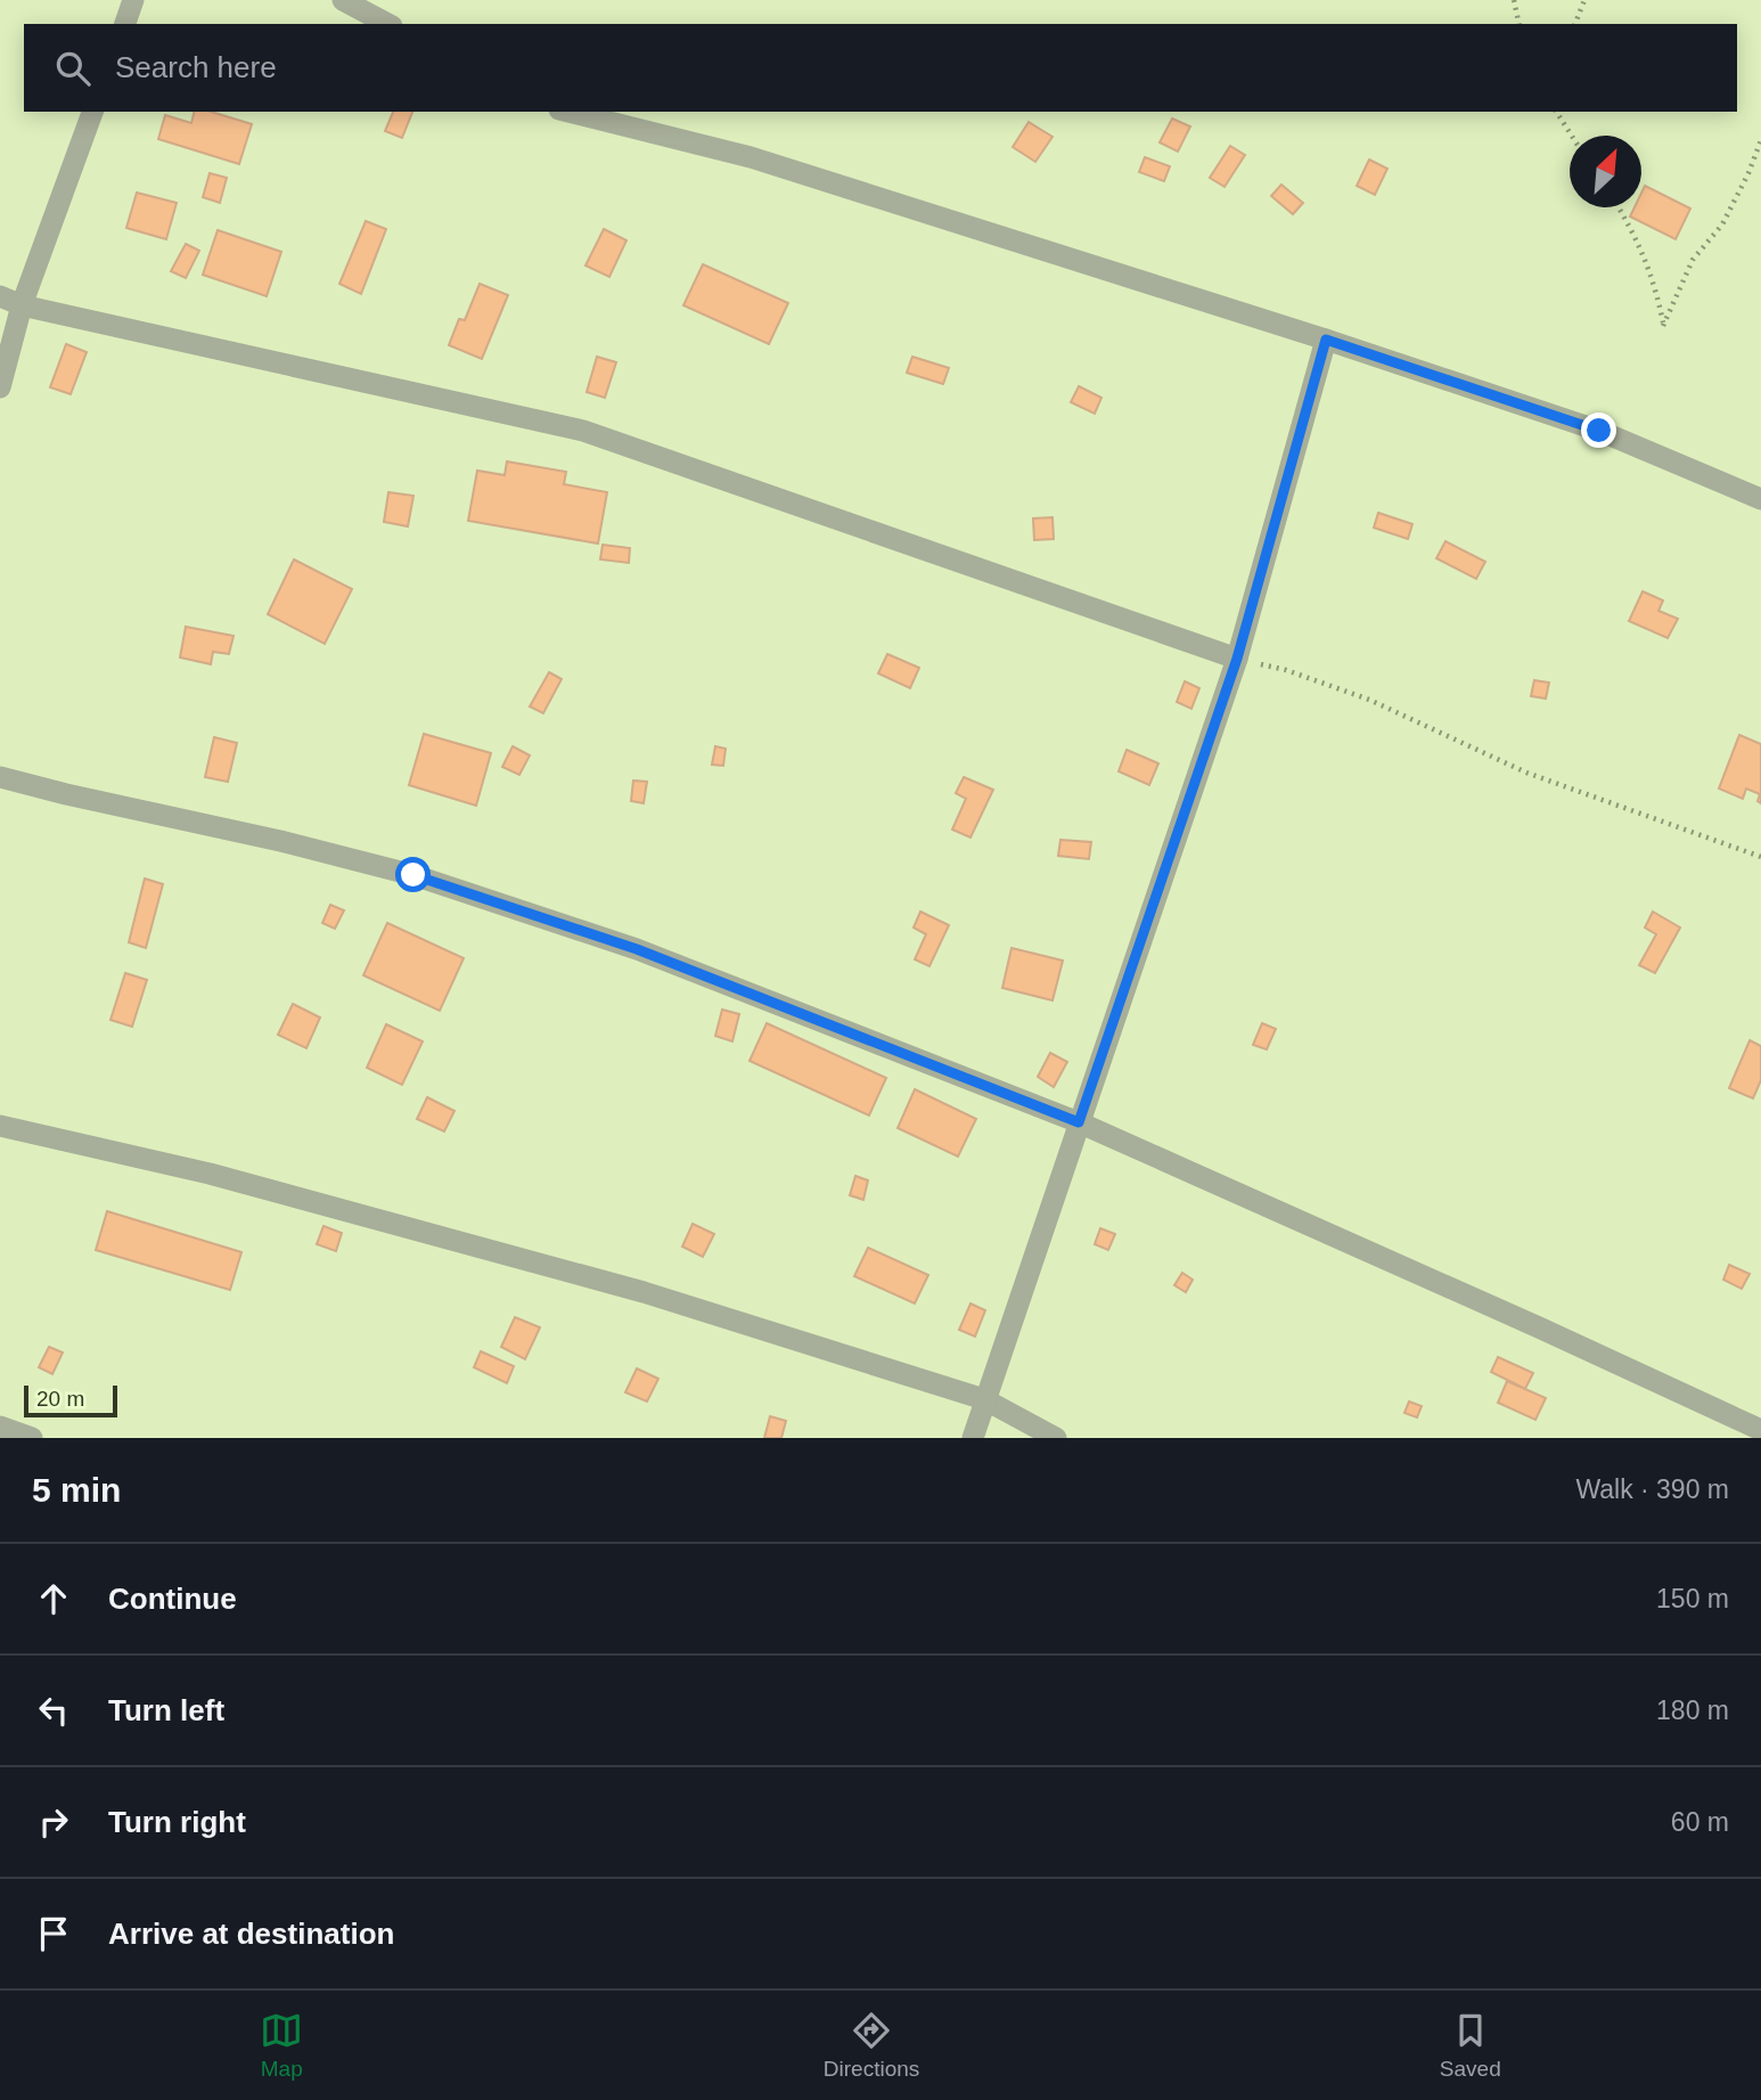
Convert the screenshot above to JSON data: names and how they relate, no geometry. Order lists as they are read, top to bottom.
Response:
{
  "scale_bar": "20 m",
  "north": "top right",
  "page": {
    "search": "Search here",
    "scale": "20 m",
    "heading": ["5 min", "Walk · 390 m"],
    "list": [
      ["Continue", "150 m"],
      ["Turn left", "180 m"],
      ["Turn right", "60 m"],
      "Arrive at destination"
    ],
    "nav": ["Map", "Directions", "Saved"]
  }
}
